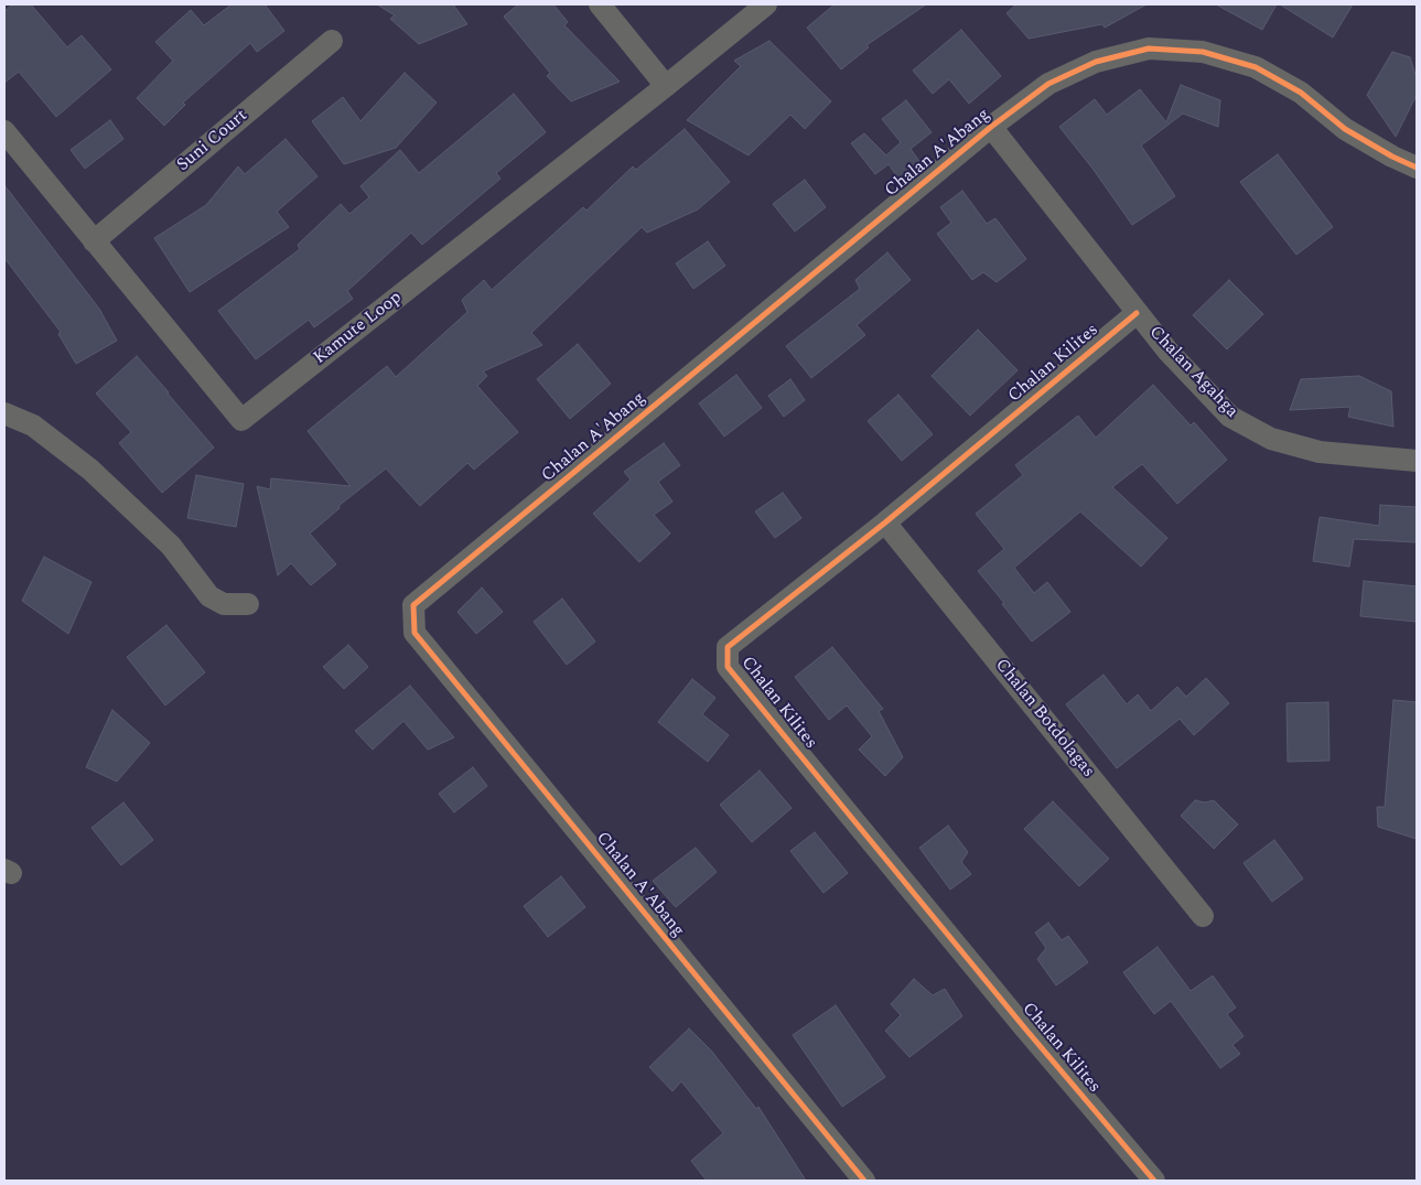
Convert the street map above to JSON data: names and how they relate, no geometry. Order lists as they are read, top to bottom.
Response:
{
  "streets": {
    "street": [
      "Suni Court",
      "Chalan A'Abang",
      "Kamute Loop",
      "Chalan Kilites",
      "Chalan Agahga",
      "Chalan Botdolagas"
    ]
  },
  "crossings": [
    ["Suni Court", "Kamute Loop"],
    ["Chalan A'Abang", "Chalan Agahga"],
    ["Chalan Kilites", "Chalan Agahga"],
    ["Chalan Kilites", "Chalan Botdolagas"]
  ]
}
